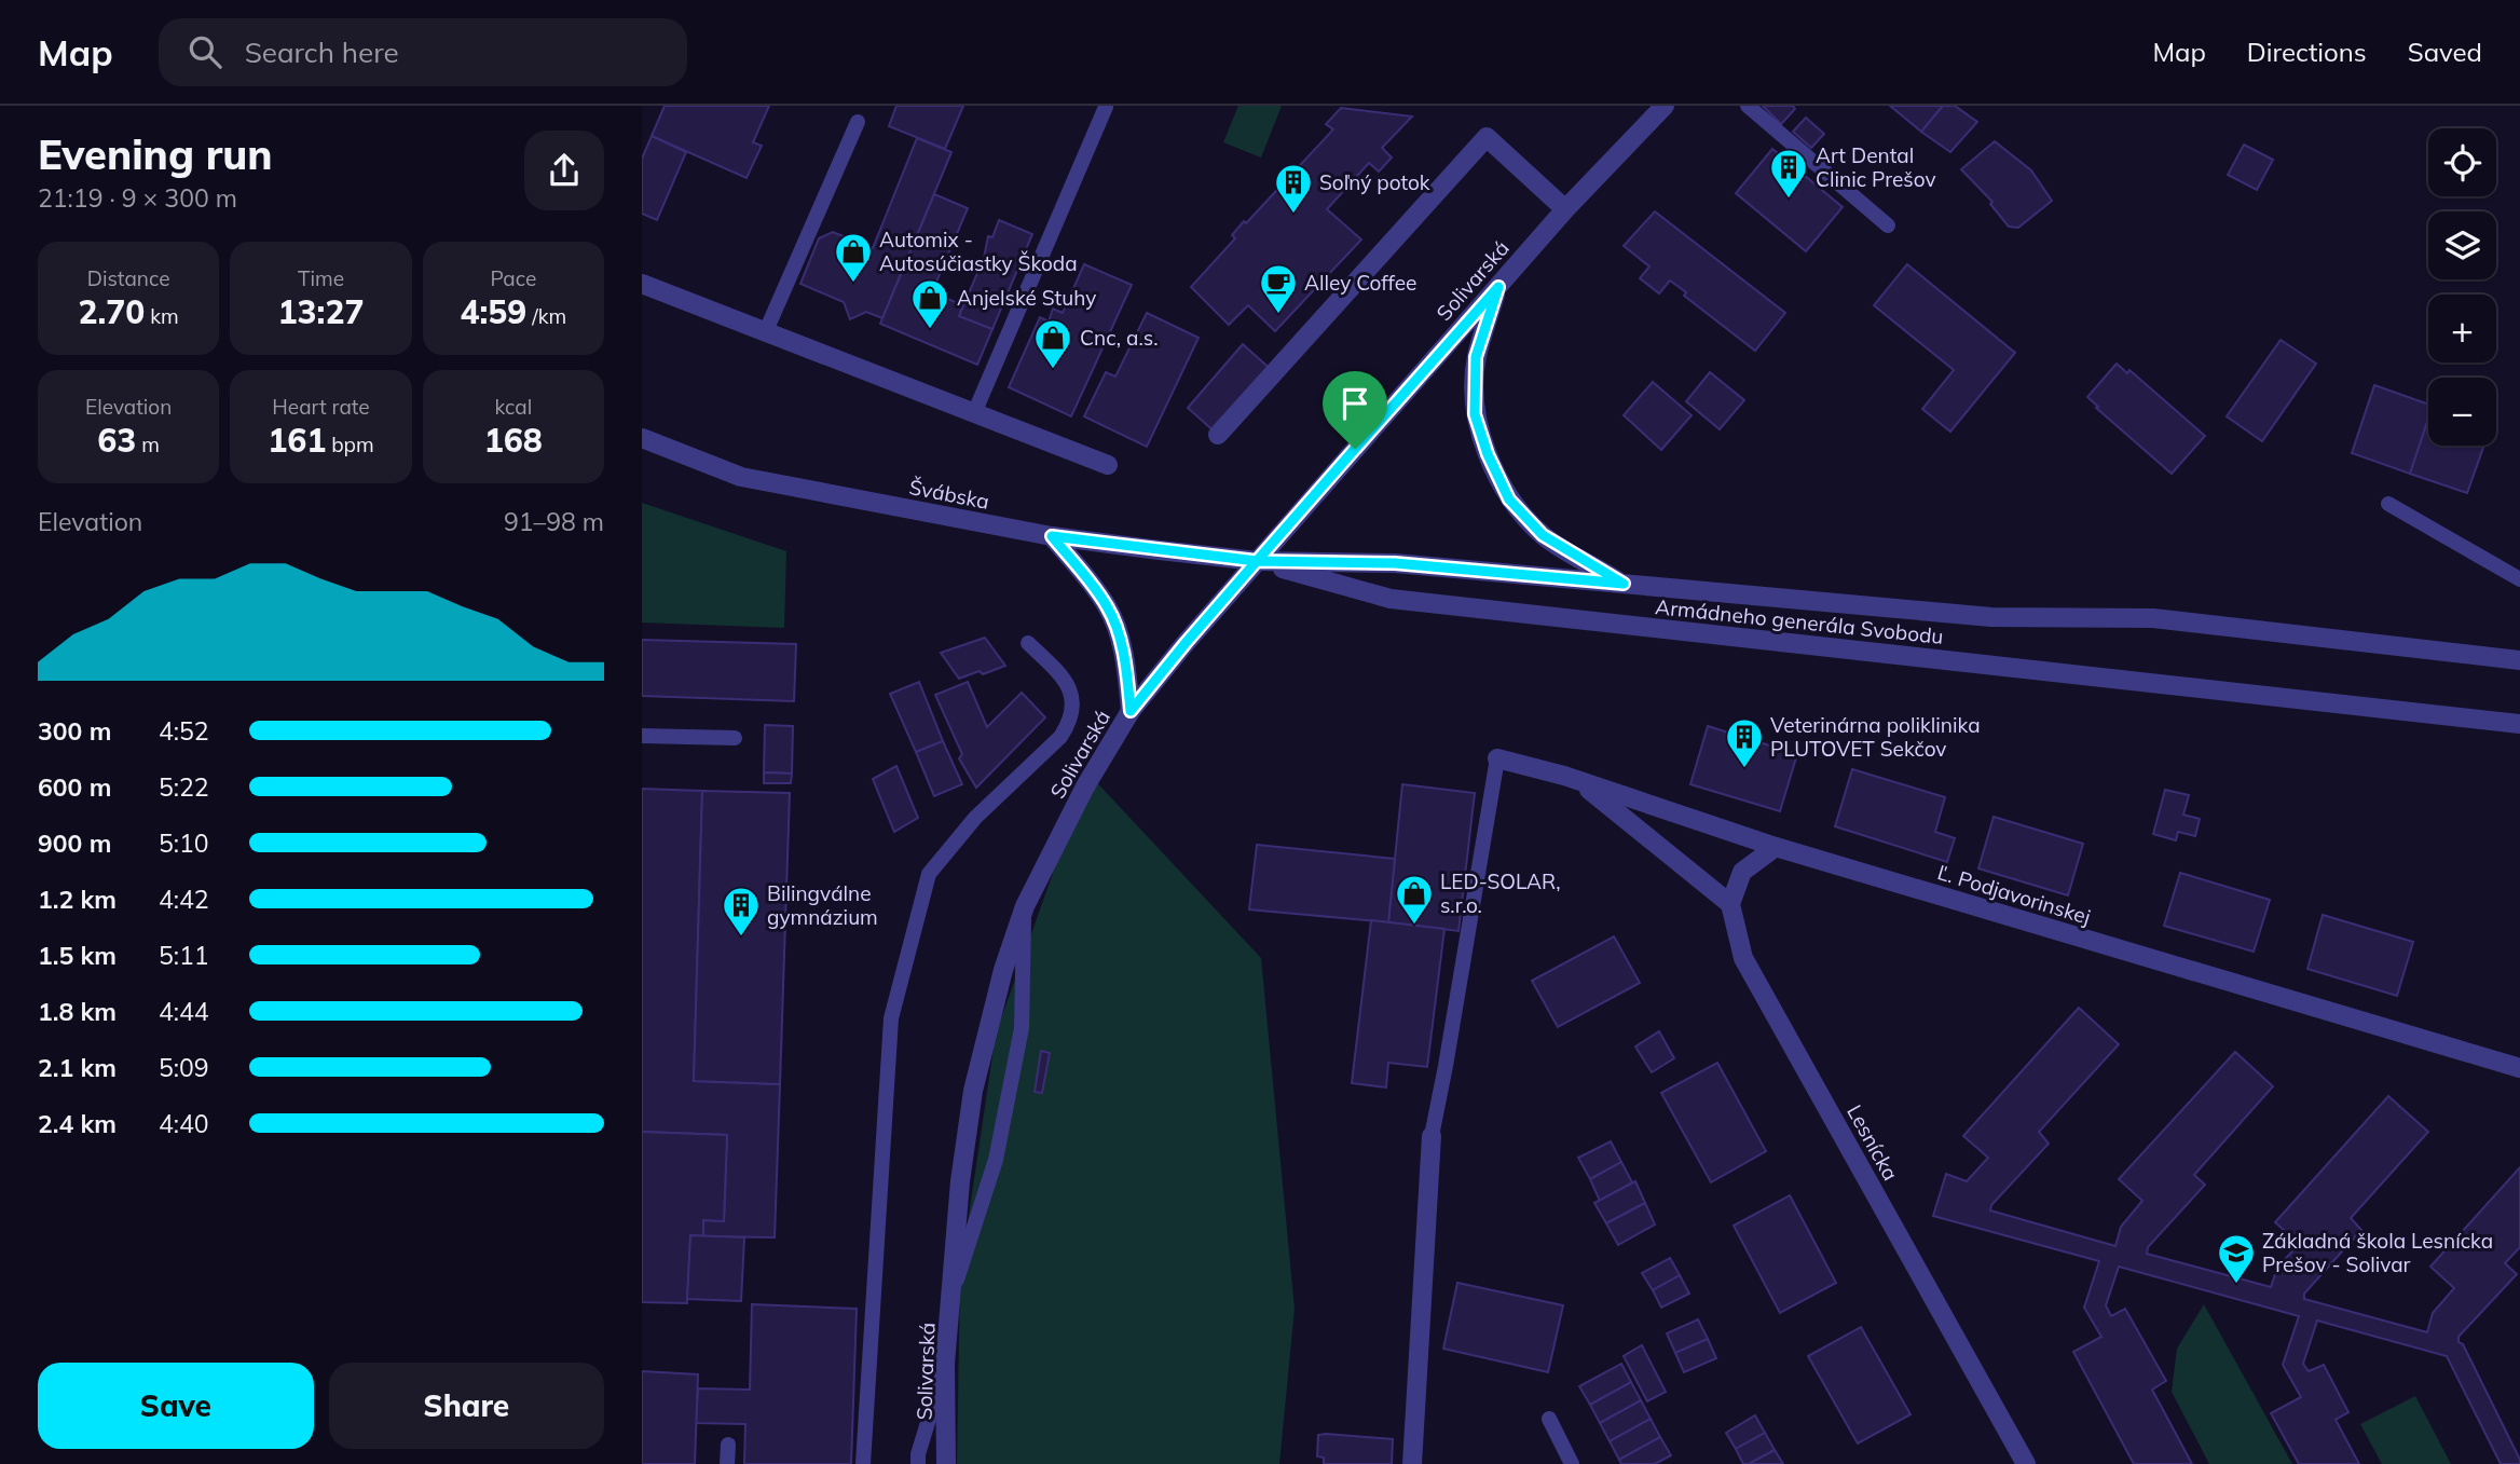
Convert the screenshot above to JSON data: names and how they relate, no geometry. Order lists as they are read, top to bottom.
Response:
{
  "streets": {
    "street": [
      "Solivarská",
      "Švábska",
      "Armádneho generála Svobodu",
      "Ľ. Podjavorinskej",
      "Lesnícka"
    ]
  },
  "crossings": [
    ["Solivarská", "Švábska"],
    ["Solivarská", "Armádneho generála Svobodu"],
    ["Švábska", "Armádneho generála Svobodu"]
  ],
  "places": {
    "building": [
      "Art Dental Clinic Prešov",
      "Soľný potok",
      "Veterinárna poliklinika PLUTOVET Sekčov",
      "Bilingválne gymnázium"
    ],
    "shop": [
      "Automix - Autosúčiastky Škoda",
      "Anjelské Stuhy",
      "Cnc, a.s.",
      "LED-SOLAR, s.r.o."
    ],
    "cafe": ["Alley Coffee"],
    "school or university": ["Základná škola Lesnícka Prešov - Solivar"]
  },
  "page": {
    "header": "Map",
    "search": "Search here",
    "nav": ["Map", "Directions", "Saved"],
    "heading": ["Evening run", "21:19 · 9 × 300 m"],
    "map_buttons": ["+", "−"],
    "stats": [
      ["Distance", "2.70 km"],
      ["Time", "13:27"],
      ["Pace", "4:59 /km"],
      ["Elevation", "63 m"],
      ["Heart rate", "161 bpm"],
      ["kcal", "168"]
    ],
    "chart": ["Elevation", "91–98 m"],
    "list": [
      {
        "name": "300 m",
        "note": "4:52"
      },
      {
        "name": "600 m",
        "note": "5:22"
      },
      {
        "name": "900 m",
        "note": "5:10"
      },
      {
        "name": "1.2 km",
        "note": "4:42"
      },
      {
        "name": "1.5 km",
        "note": "5:11"
      },
      {
        "name": "1.8 km",
        "note": "4:44"
      },
      {
        "name": "2.1 km",
        "note": "5:09"
      },
      {
        "name": "2.4 km",
        "note": "4:40"
      }
    ],
    "buttons": ["Save", "Share"]
  }
}
